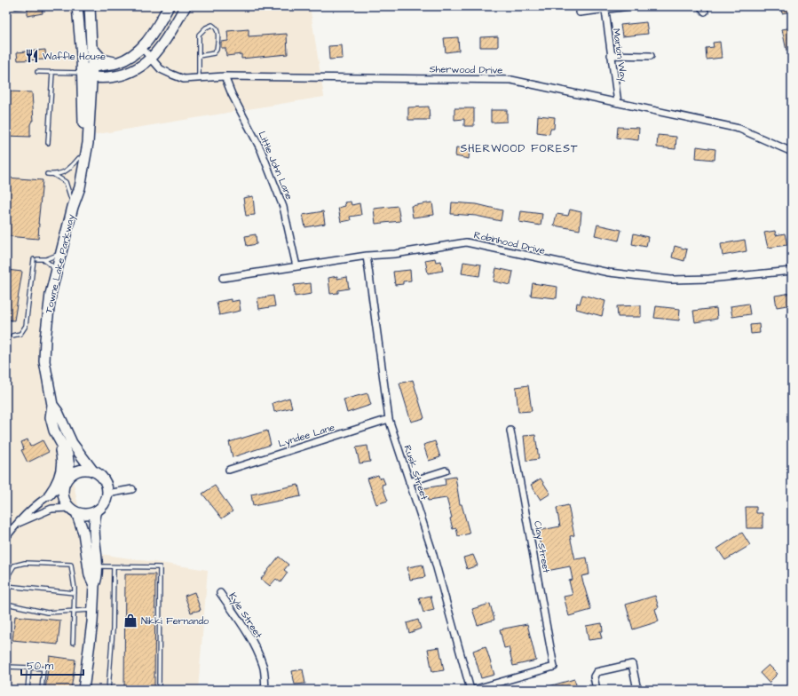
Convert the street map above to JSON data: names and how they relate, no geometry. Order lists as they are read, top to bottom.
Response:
{
  "streets": {
    "main road": ["Towne Lake Parkway"],
    "street": [
      "Marion Way",
      "Sherwood Drive",
      "Little John Lane",
      "Robinhood Drive",
      "Lyndee Lane",
      "Rusk Street",
      "Clay Street",
      "Kyle Street"
    ]
  },
  "crossings": [
    ["Marion Way", "Sherwood Drive"],
    ["Sherwood Drive", "Little John Lane"],
    ["Little John Lane", "Robinhood Drive"],
    ["Robinhood Drive", "Rusk Street"],
    ["Lyndee Lane", "Rusk Street"],
    ["Rusk Street", "Clay Street"]
  ],
  "districts": ["SHERWOOD FOREST"],
  "places": {
    "restaurant": ["Waffle House"],
    "shop": ["Nikki Fernando"]
  },
  "scale_bar": "50 m"
}
